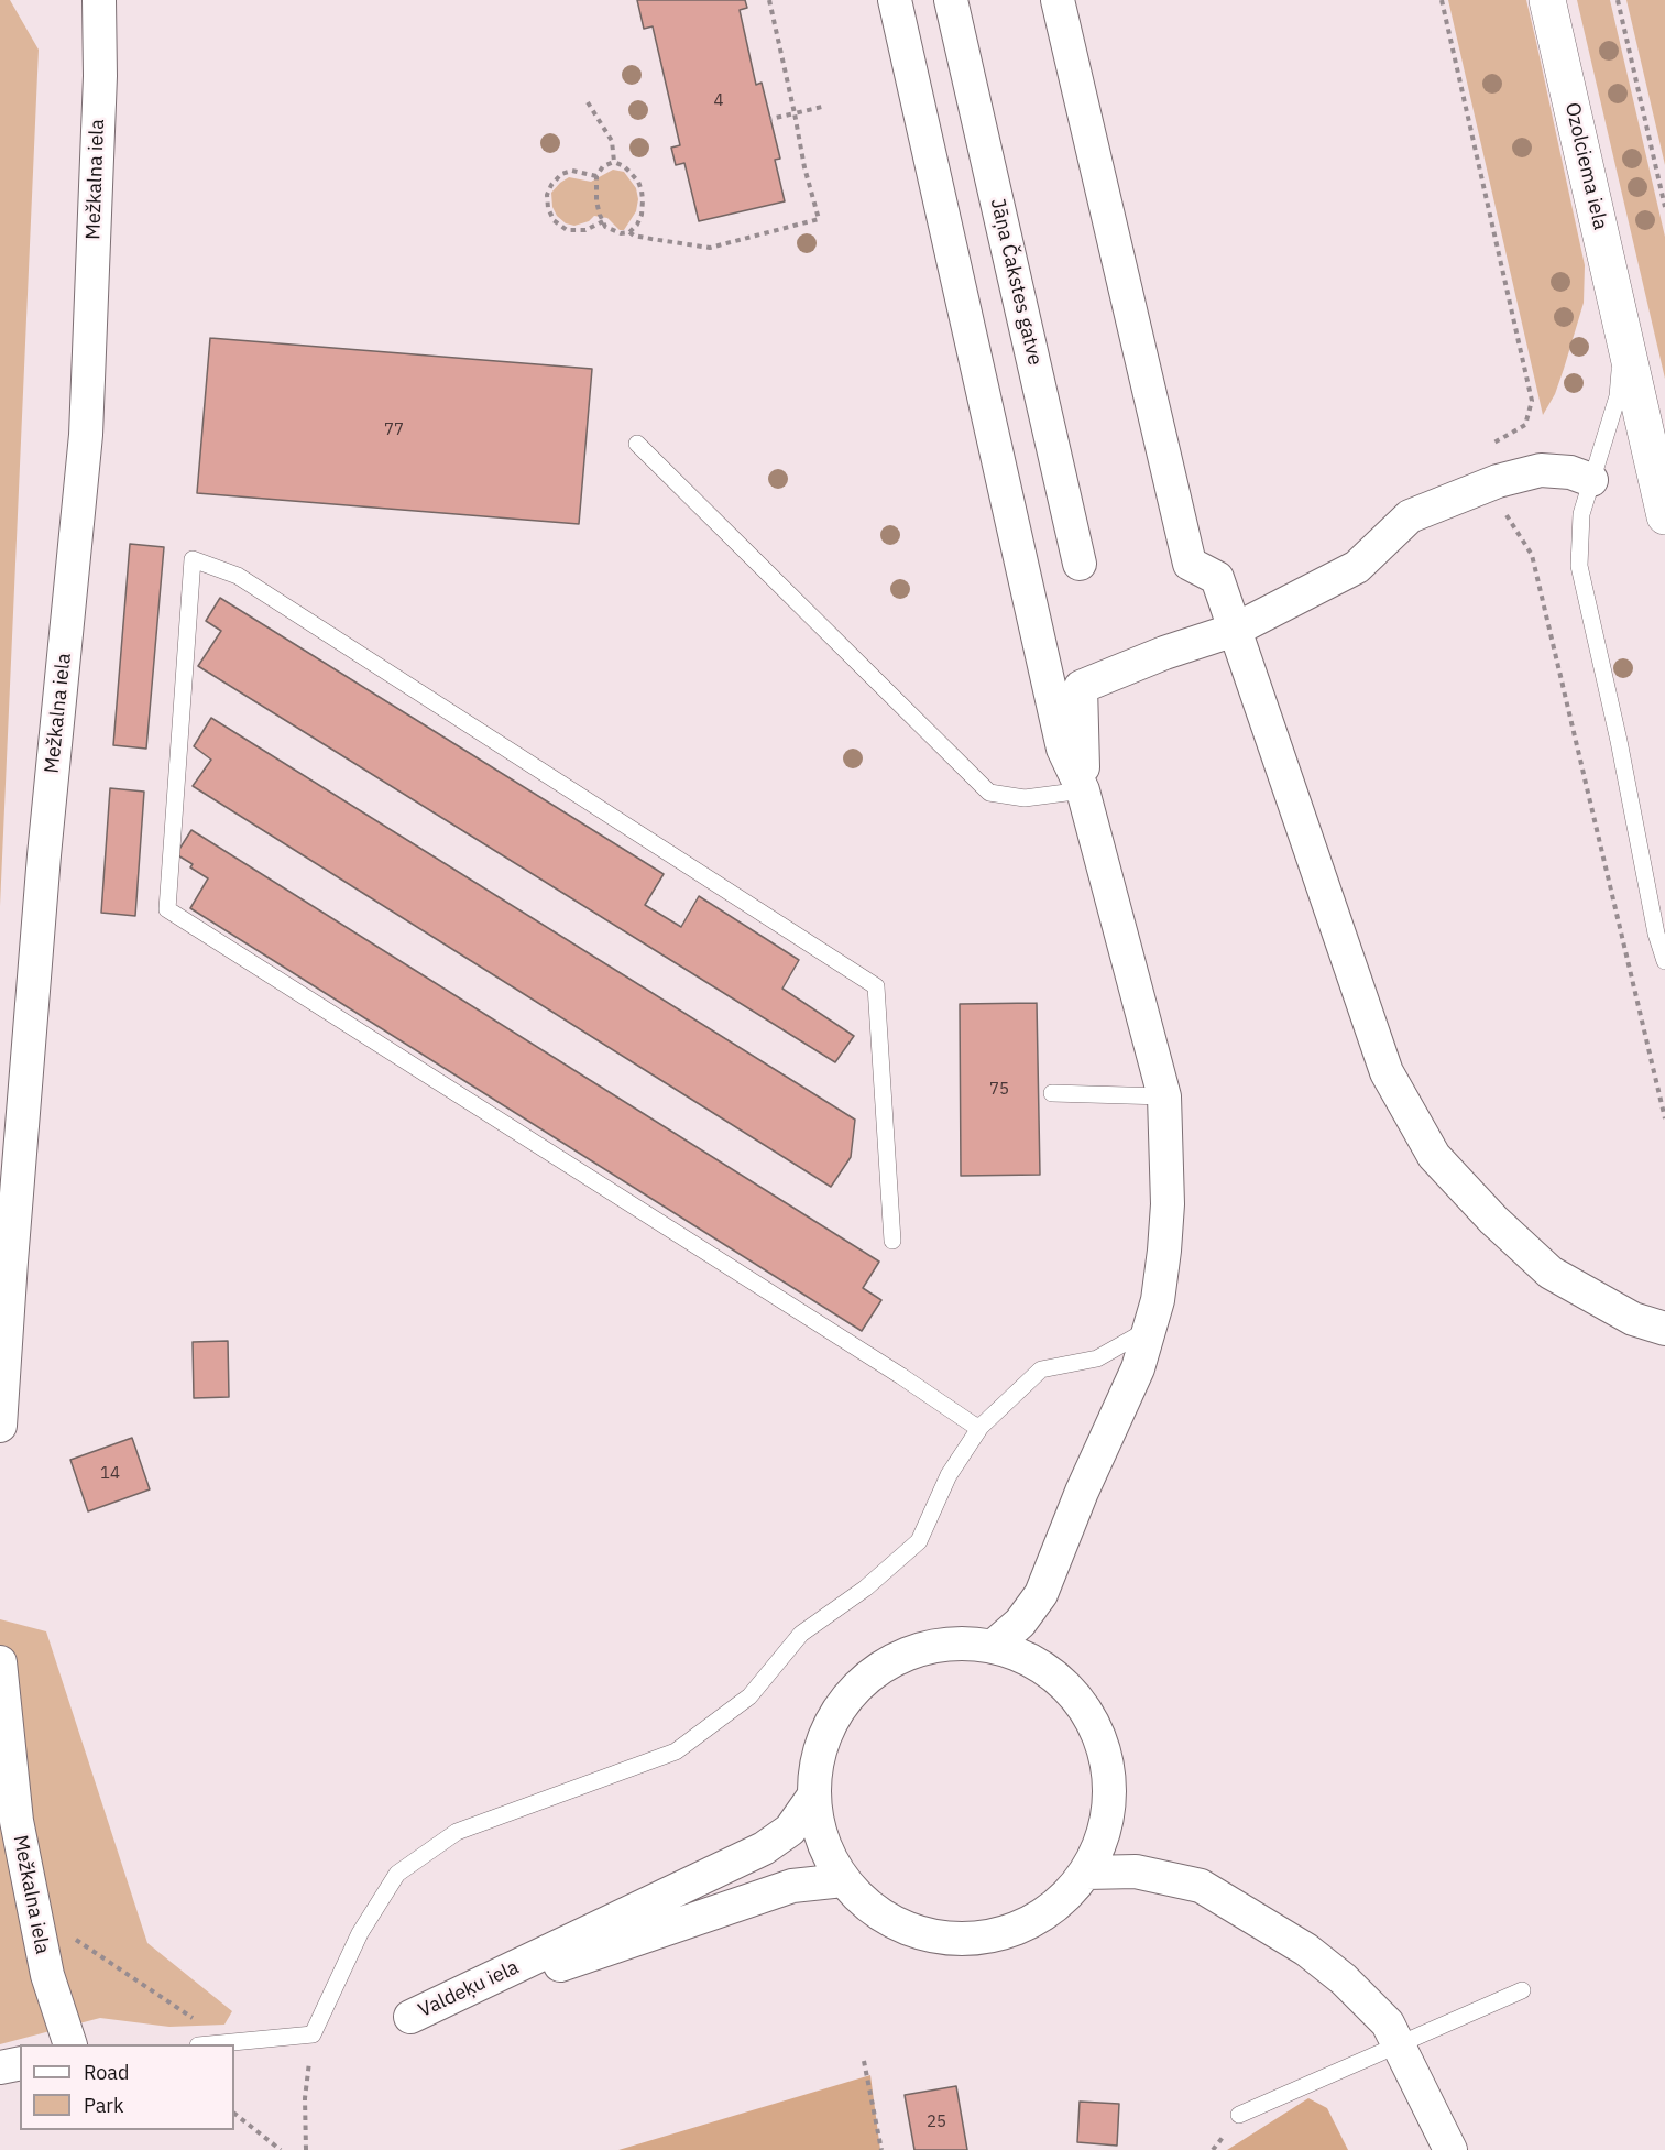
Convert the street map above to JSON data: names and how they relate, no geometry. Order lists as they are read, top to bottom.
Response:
{
  "streets": {
    "street": [
      "Ozolciema iela",
      "Mežkalna iela",
      "Jāņa Čakstes gatve",
      "Valdeķu iela"
    ]
  },
  "house_numbers": [
    "4",
    "77",
    "75",
    "14",
    "25"
  ],
  "legend": ["Road", "Park"]
}
